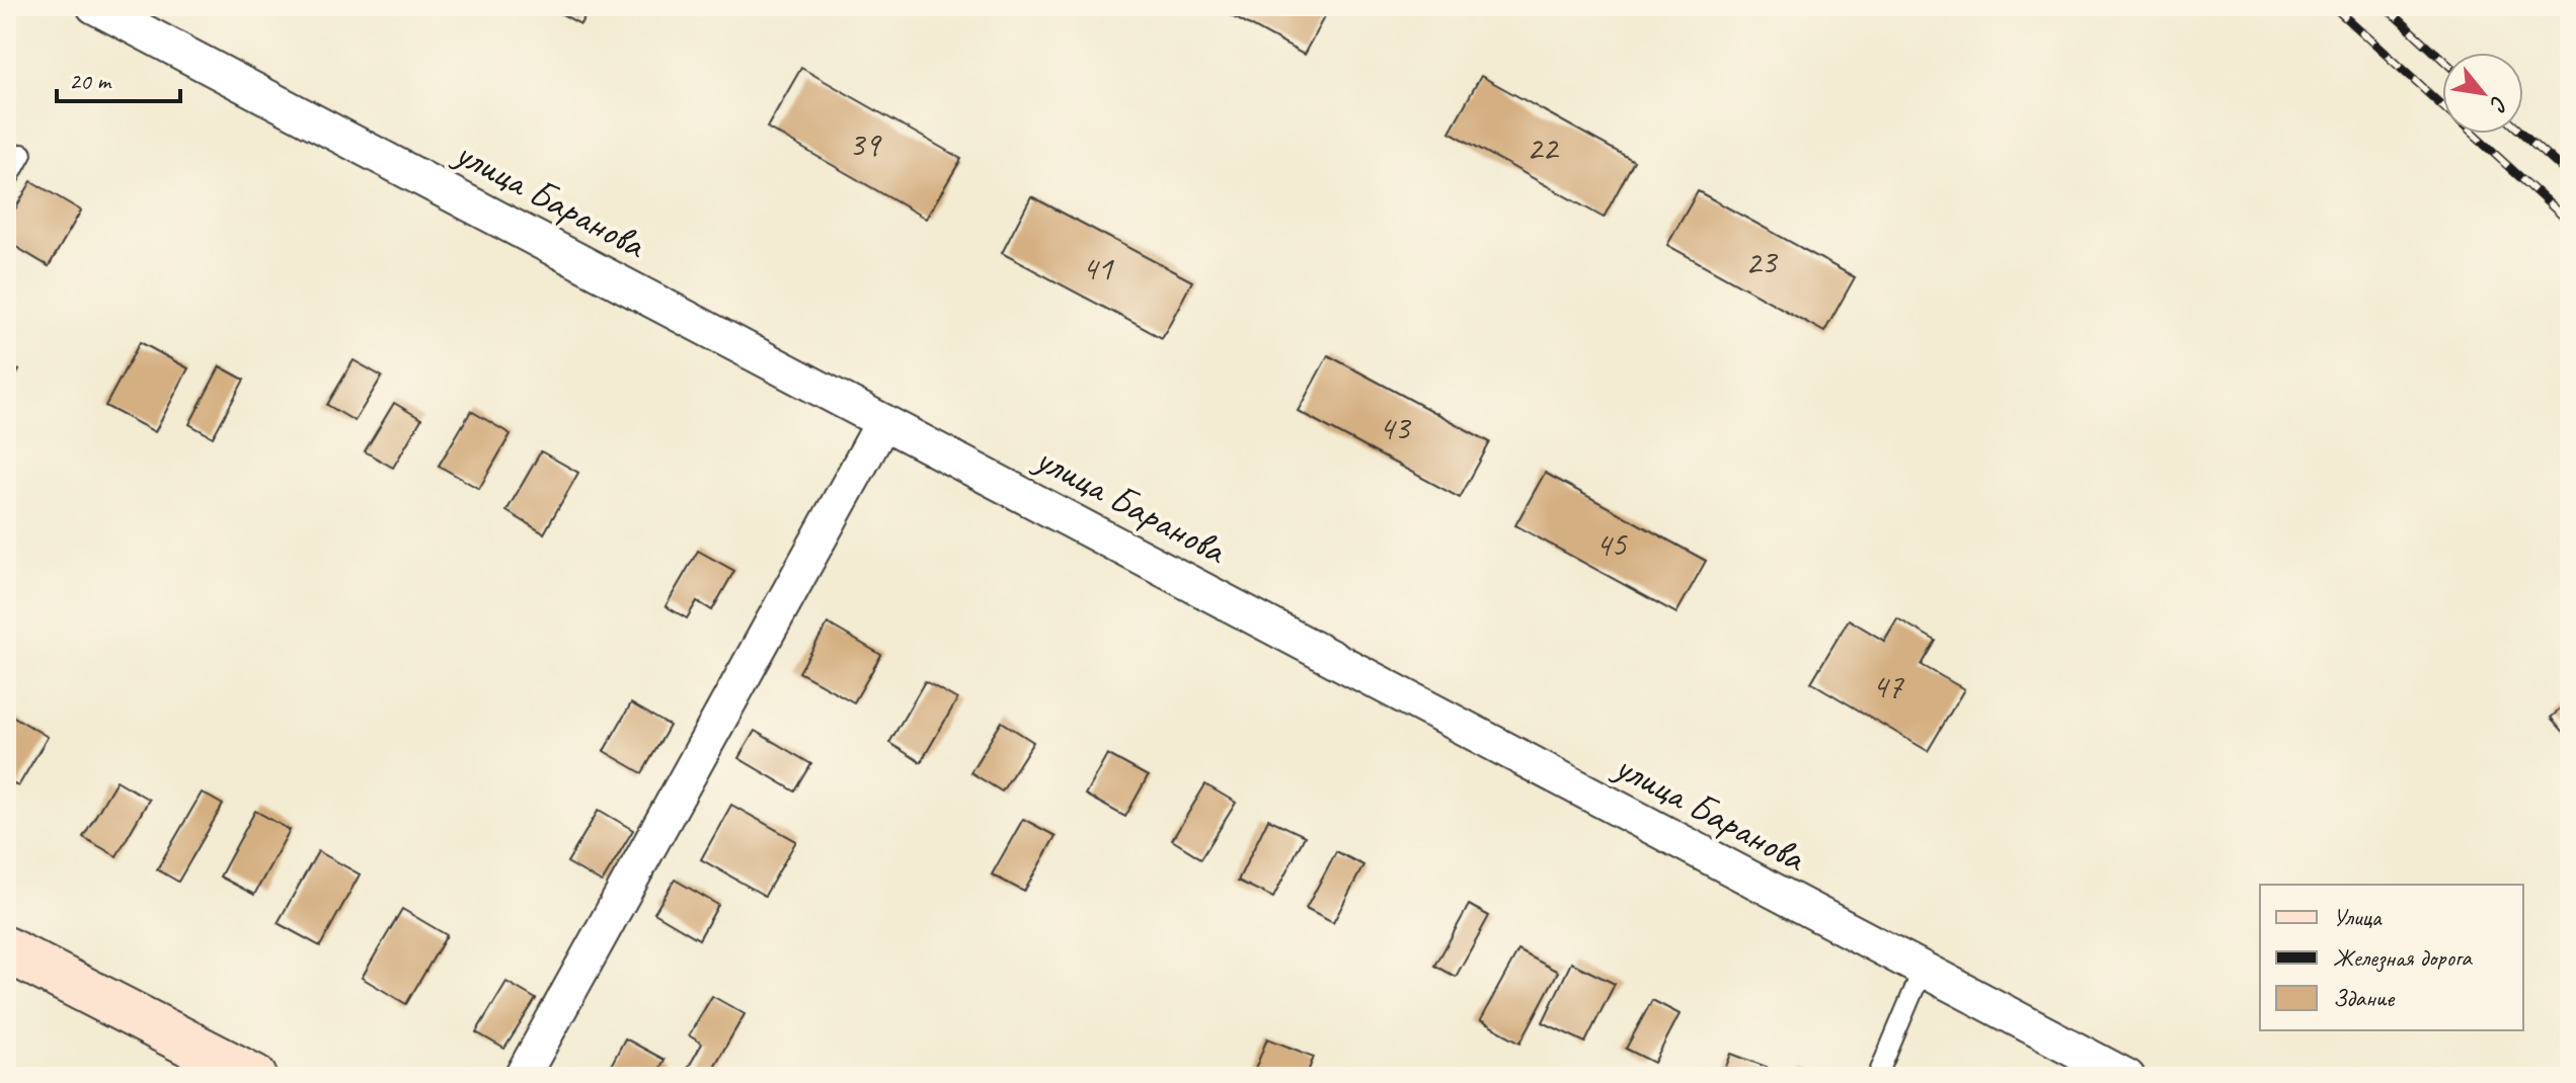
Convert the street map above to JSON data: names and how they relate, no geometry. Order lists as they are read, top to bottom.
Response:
{
  "streets": {
    "street": ["улица Баранова"]
  },
  "house_numbers": [
    "39",
    "22",
    "23",
    "41",
    "43",
    "45",
    "47"
  ],
  "legend": ["Улица", "Железная дорога", "Здание"],
  "scale_bar": "20 m",
  "north": "bottom right"
}
